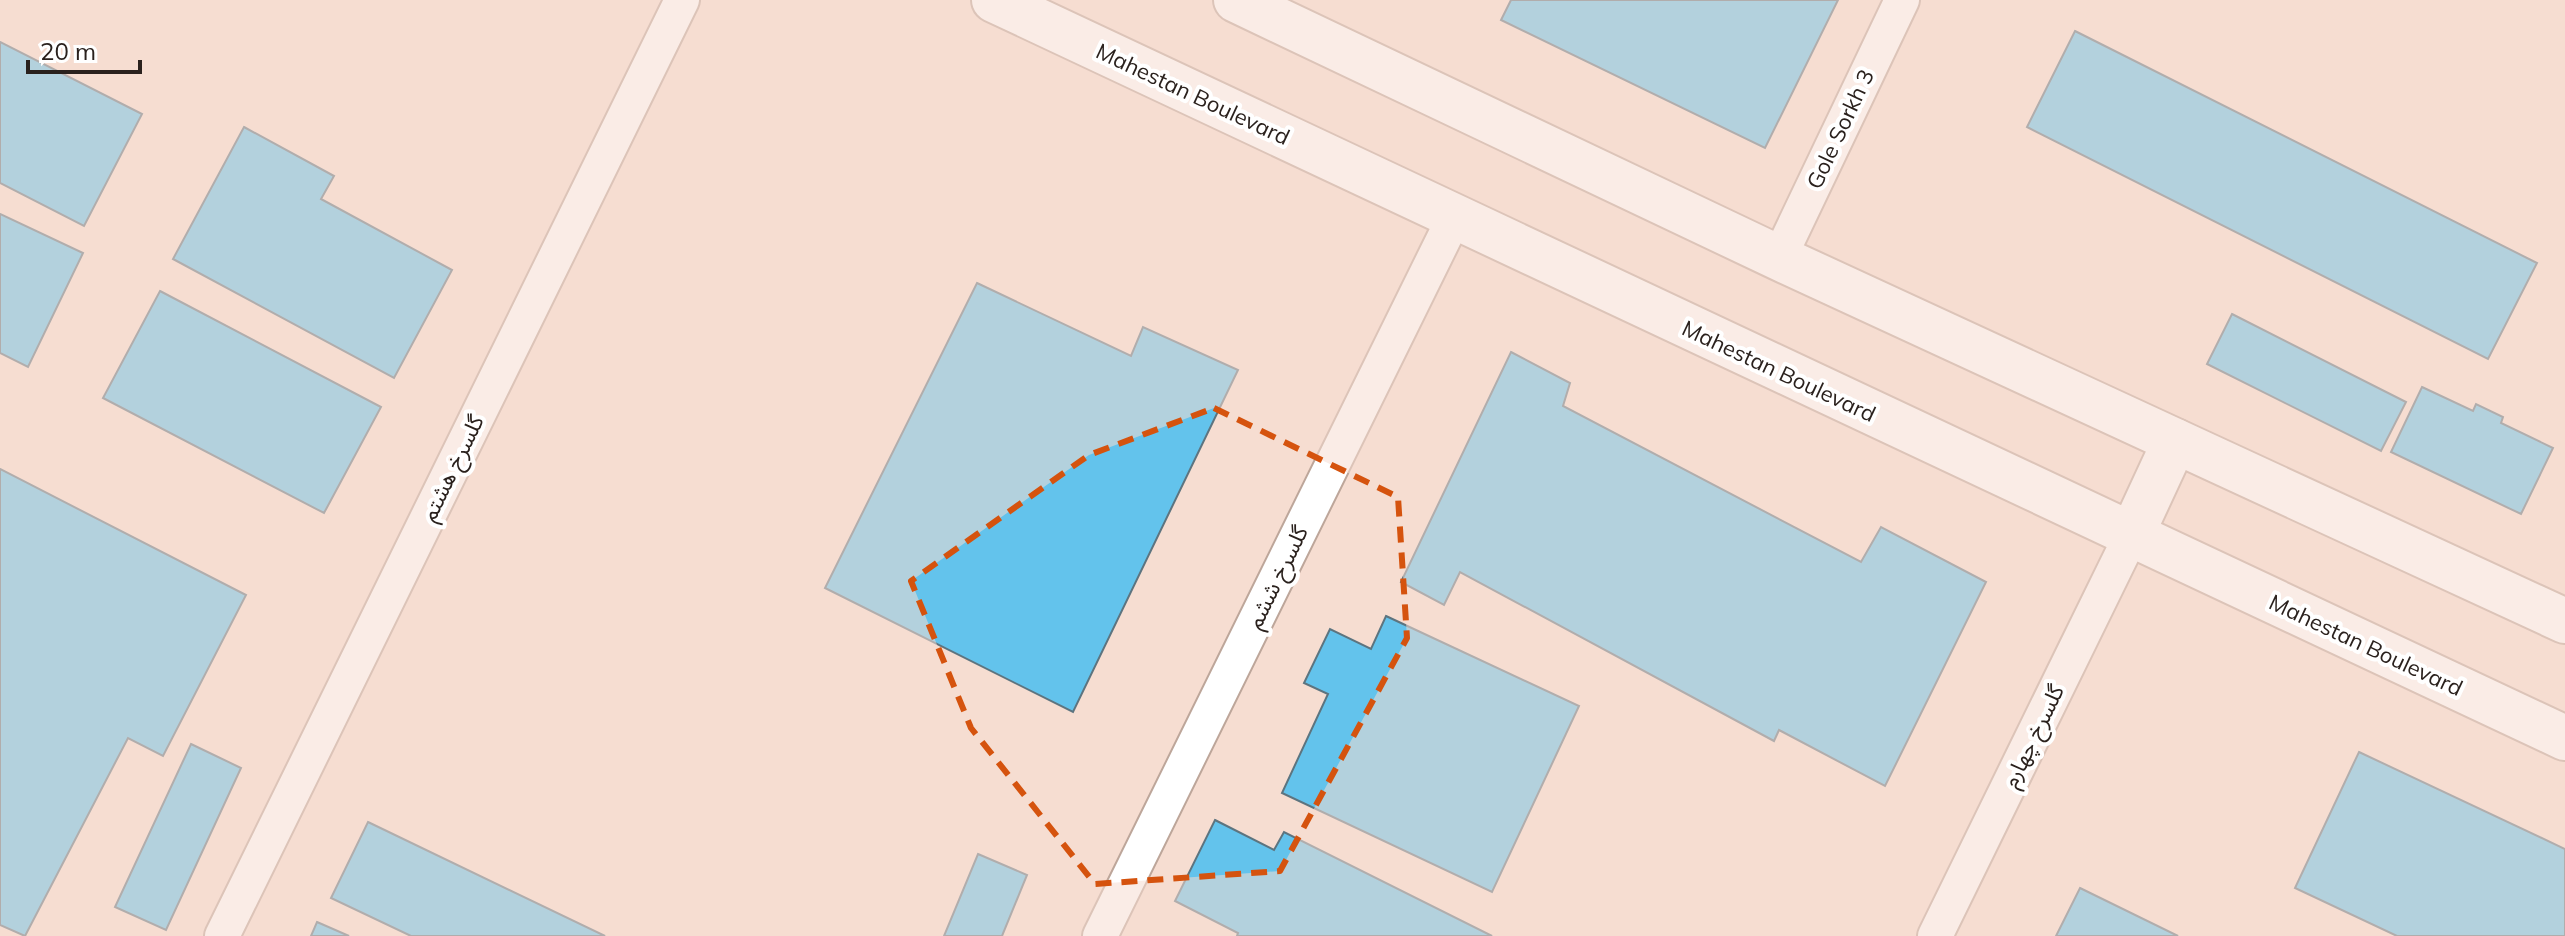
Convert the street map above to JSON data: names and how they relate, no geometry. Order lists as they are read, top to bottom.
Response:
{
  "streets": {
    "street": [
      "Mahestan Boulevard",
      "Gole Sorkh 3",
      "گلسرخ هشتم",
      "گلسرخ ششم",
      "گلسرخ چهارم"
    ]
  },
  "crossings": [
    ["Mahestan Boulevard", "گلسرخ ششم"],
    ["Mahestan Boulevard", "گلسرخ چهارم"]
  ],
  "scale_bar": "20 m"
}
